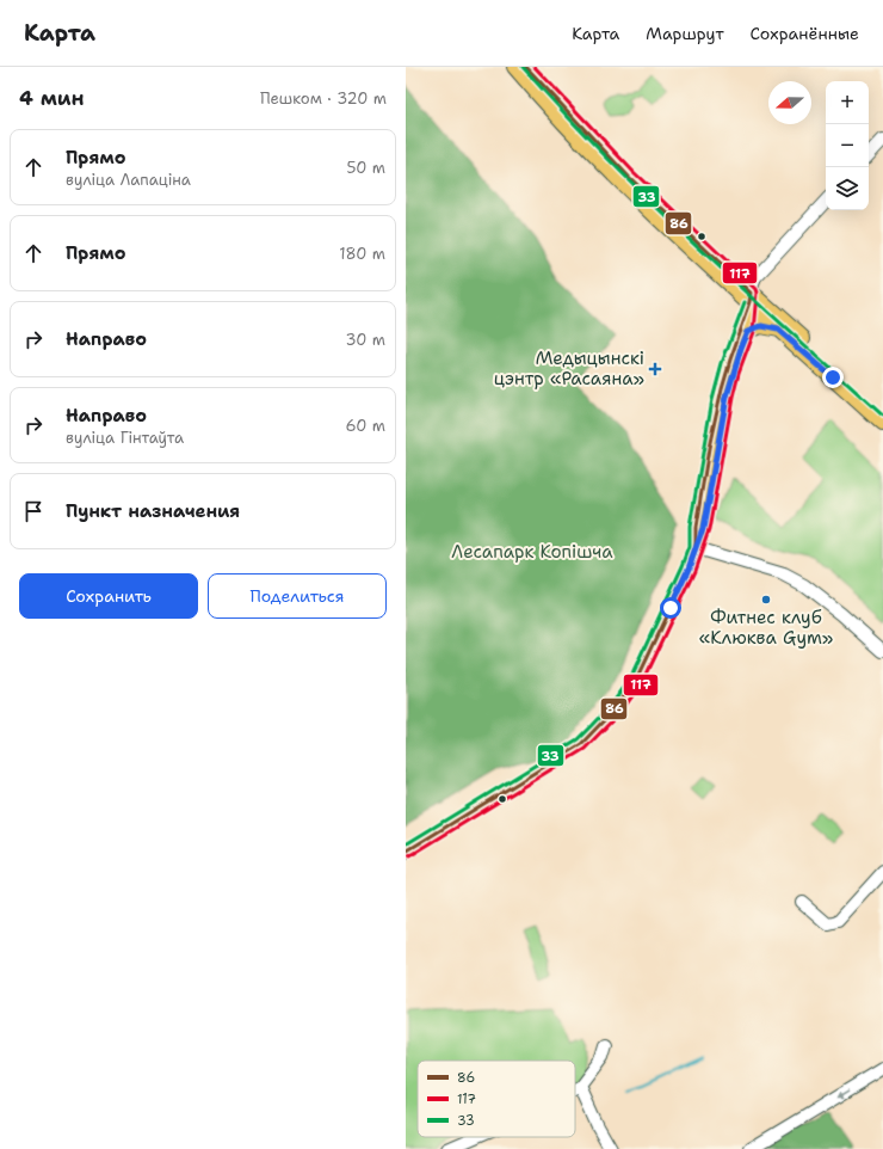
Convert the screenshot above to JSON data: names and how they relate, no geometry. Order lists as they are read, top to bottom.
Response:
{
  "parks": ["Лесапарк Копішча"],
  "places": {
    "health": ["Медыцынскі цэнтр «Расаяна»"],
    "other": ["Фитнес клуб «Клюква Gym»"]
  },
  "lines": ["transit line 86", "transit line 117", "transit line 33"],
  "legend": ["86", "117", "33"],
  "north": "left",
  "page": {
    "header": "Карта",
    "nav": ["Карта", "Маршрут", "Сохранённые"],
    "heading": ["4 мин", "Пешком · 320 m"],
    "map_buttons": ["+", "−"],
    "list": [
      ["Прямо", "вуліца Лапаціна", "50 m"],
      ["Прямо", "180 m"],
      ["Направо", "30 m"],
      ["Направо", "вуліца Гінтаўта", "60 m"],
      "Пункт назначения"
    ],
    "buttons": ["Сохранить", "Поделиться"]
  }
}
